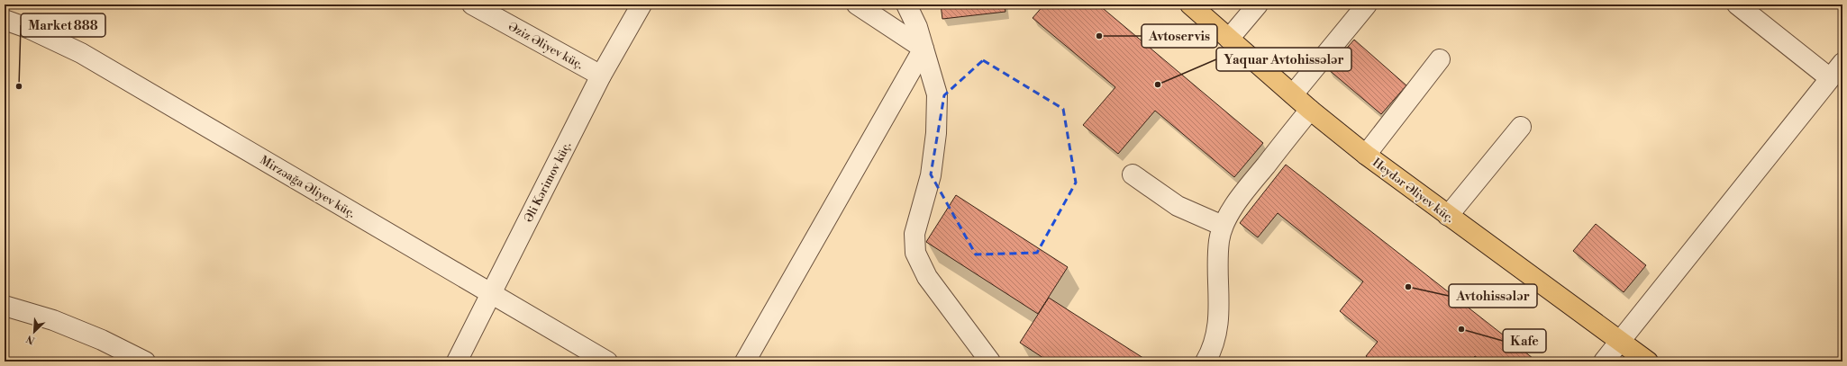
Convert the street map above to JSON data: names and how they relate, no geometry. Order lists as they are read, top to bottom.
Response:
{
  "streets": {
    "main road": ["Heydər Əliyev küç."],
    "street": ["Əziz Əliyev küç.", "Əli Kərimov küç.", "Mirzəağa Əliyev küç."]
  },
  "crossings": [
    ["Əziz Əliyev küç.", "Əli Kərimov küç."],
    ["Əli Kərimov küç.", "Mirzəağa Əliyev küç."]
  ],
  "places": [
    "Avtoservis",
    "Yaquar Avtohissələr",
    "Market 888",
    "Avtohissələr",
    "Kafe"
  ],
  "north": "bottom left"
}
